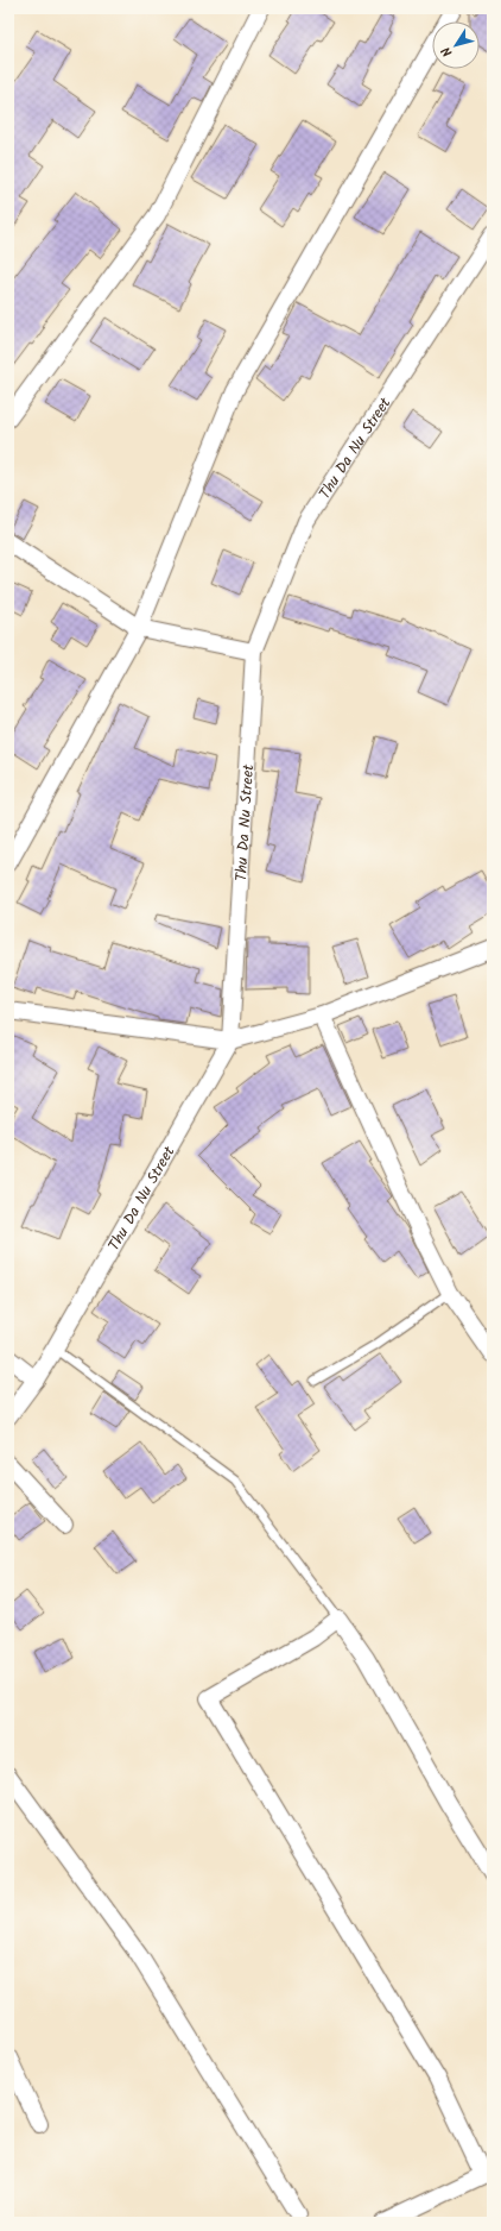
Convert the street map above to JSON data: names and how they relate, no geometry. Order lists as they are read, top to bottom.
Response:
{
  "streets": {
    "street": ["Thu Da Nu Street"]
  },
  "north": "bottom left"
}
